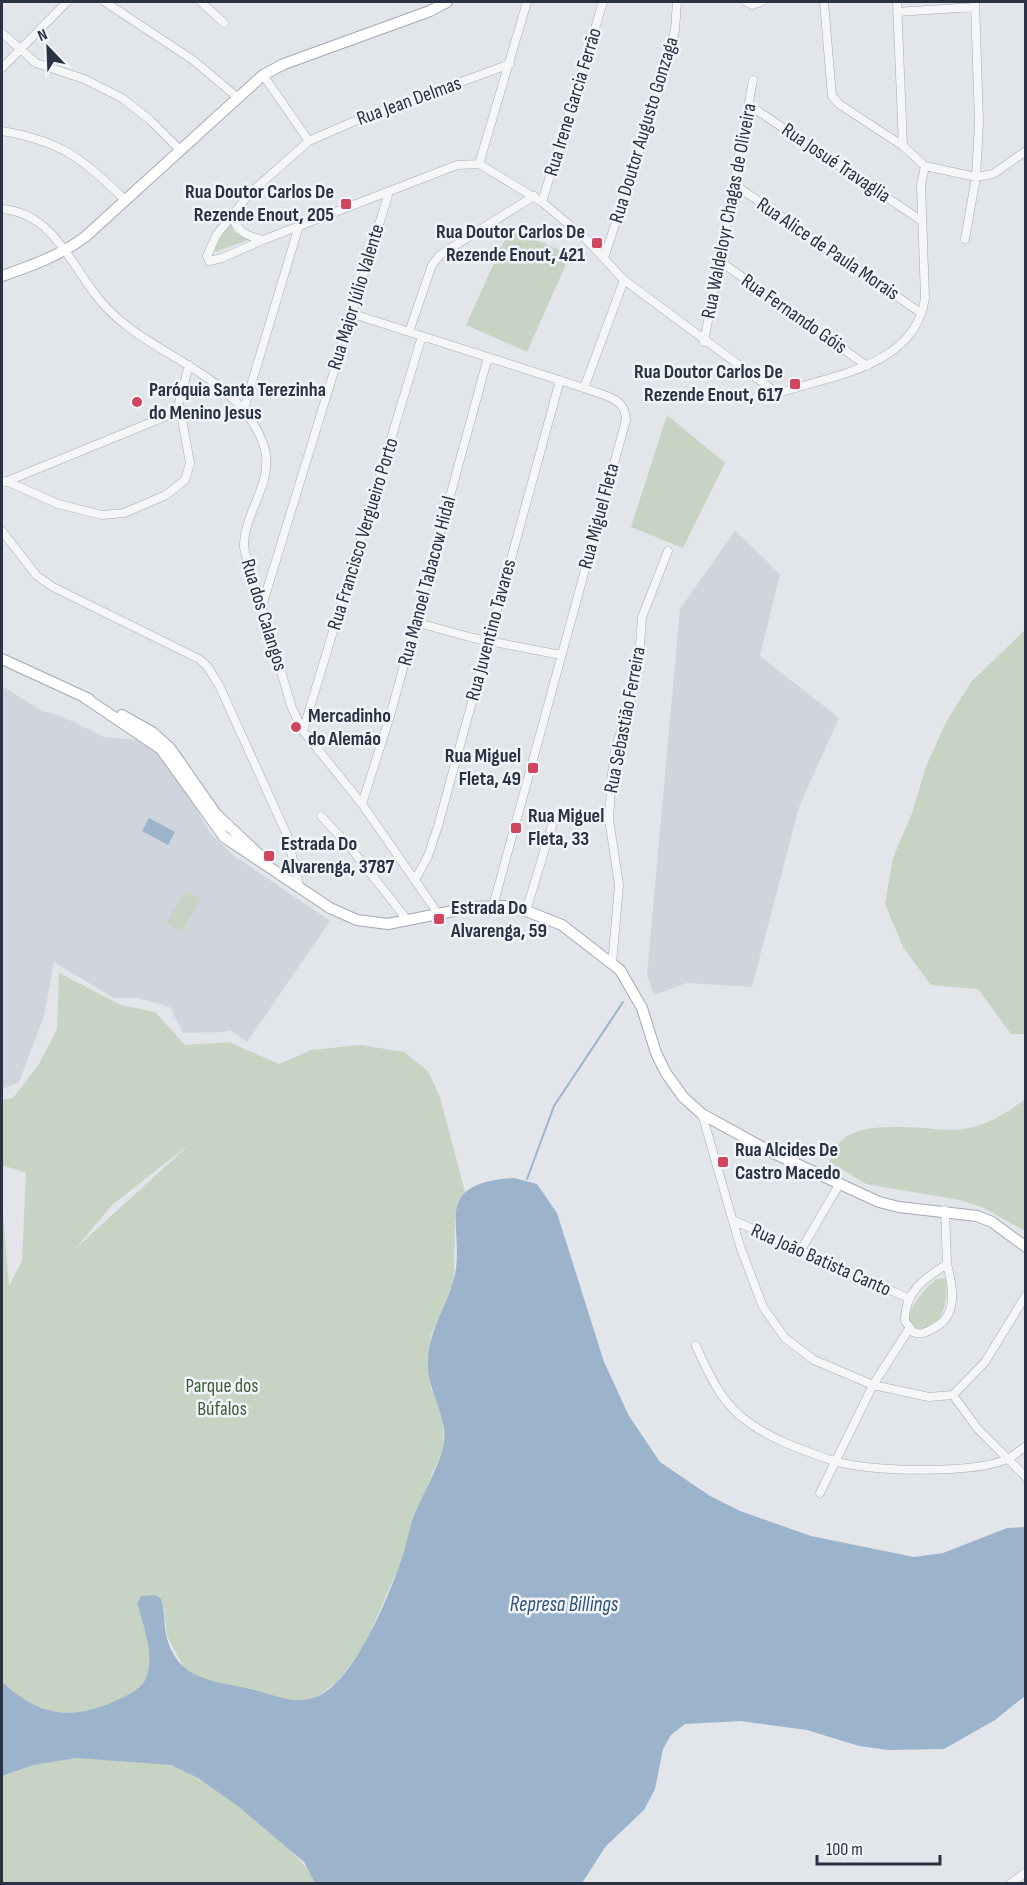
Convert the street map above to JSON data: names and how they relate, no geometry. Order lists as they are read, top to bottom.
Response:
{
  "streets": {
    "street": [
      "Rua Jean Delmas",
      "Rua Irene Garcia Ferrão",
      "Rua Doutor Augusto Gonzaga",
      "Rua Josué Travaglia",
      "Rua Waldeloyr Chagas de Oliveira",
      "Rua Alice de Paula Morais",
      "Rua Major Júlio Valente",
      "Rua Fernando Góis",
      "Rua Miguel Fleta",
      "Rua Francisco Vergueiro Porto",
      "Rua Manoel Tabacow Hidal",
      "Rua dos Calangos",
      "Rua Juventino Tavares",
      "Rua Sebastião Ferreira",
      "Rua João Batista Canto"
    ]
  },
  "crossings": [
    ["Rua Josué Travaglia", "Rua Waldeloyr Chagas de Oliveira"],
    ["Rua Waldeloyr Chagas de Oliveira", "Rua Alice de Paula Morais"],
    ["Rua Waldeloyr Chagas de Oliveira", "Rua Fernando Góis"],
    ["Rua Major Júlio Valente", "Rua Miguel Fleta"],
    ["Rua Major Júlio Valente", "Rua dos Calangos"],
    ["Rua Miguel Fleta", "Rua Francisco Vergueiro Porto"],
    ["Rua Miguel Fleta", "Rua Manoel Tabacow Hidal"],
    ["Rua Miguel Fleta", "Rua Juventino Tavares"],
    ["Rua Francisco Vergueiro Porto", "Rua dos Calangos"],
    ["Rua Manoel Tabacow Hidal", "Rua dos Calangos"],
    ["Rua dos Calangos", "Rua Juventino Tavares"]
  ],
  "water": ["Represa Billings"],
  "parks": ["Parque dos Búfalos"],
  "places": {
    "transit": [
      "Rua Doutor Carlos De Rezende Enout, 205",
      "Rua Doutor Carlos De Rezende Enout, 421",
      "Rua Doutor Carlos De Rezende Enout, 617",
      "Rua Miguel Fleta, 49",
      "Rua Miguel Fleta, 33",
      "Estrada Do Alvarenga, 3787",
      "Estrada Do Alvarenga, 59",
      "Rua Alcides De Castro Macedo"
    ],
    "other": ["Paróquia Santa Terezinha do Menino Jesus", "Mercadinho do Alemão"]
  },
  "scale_bar": "100 m",
  "north": "top left"
}
